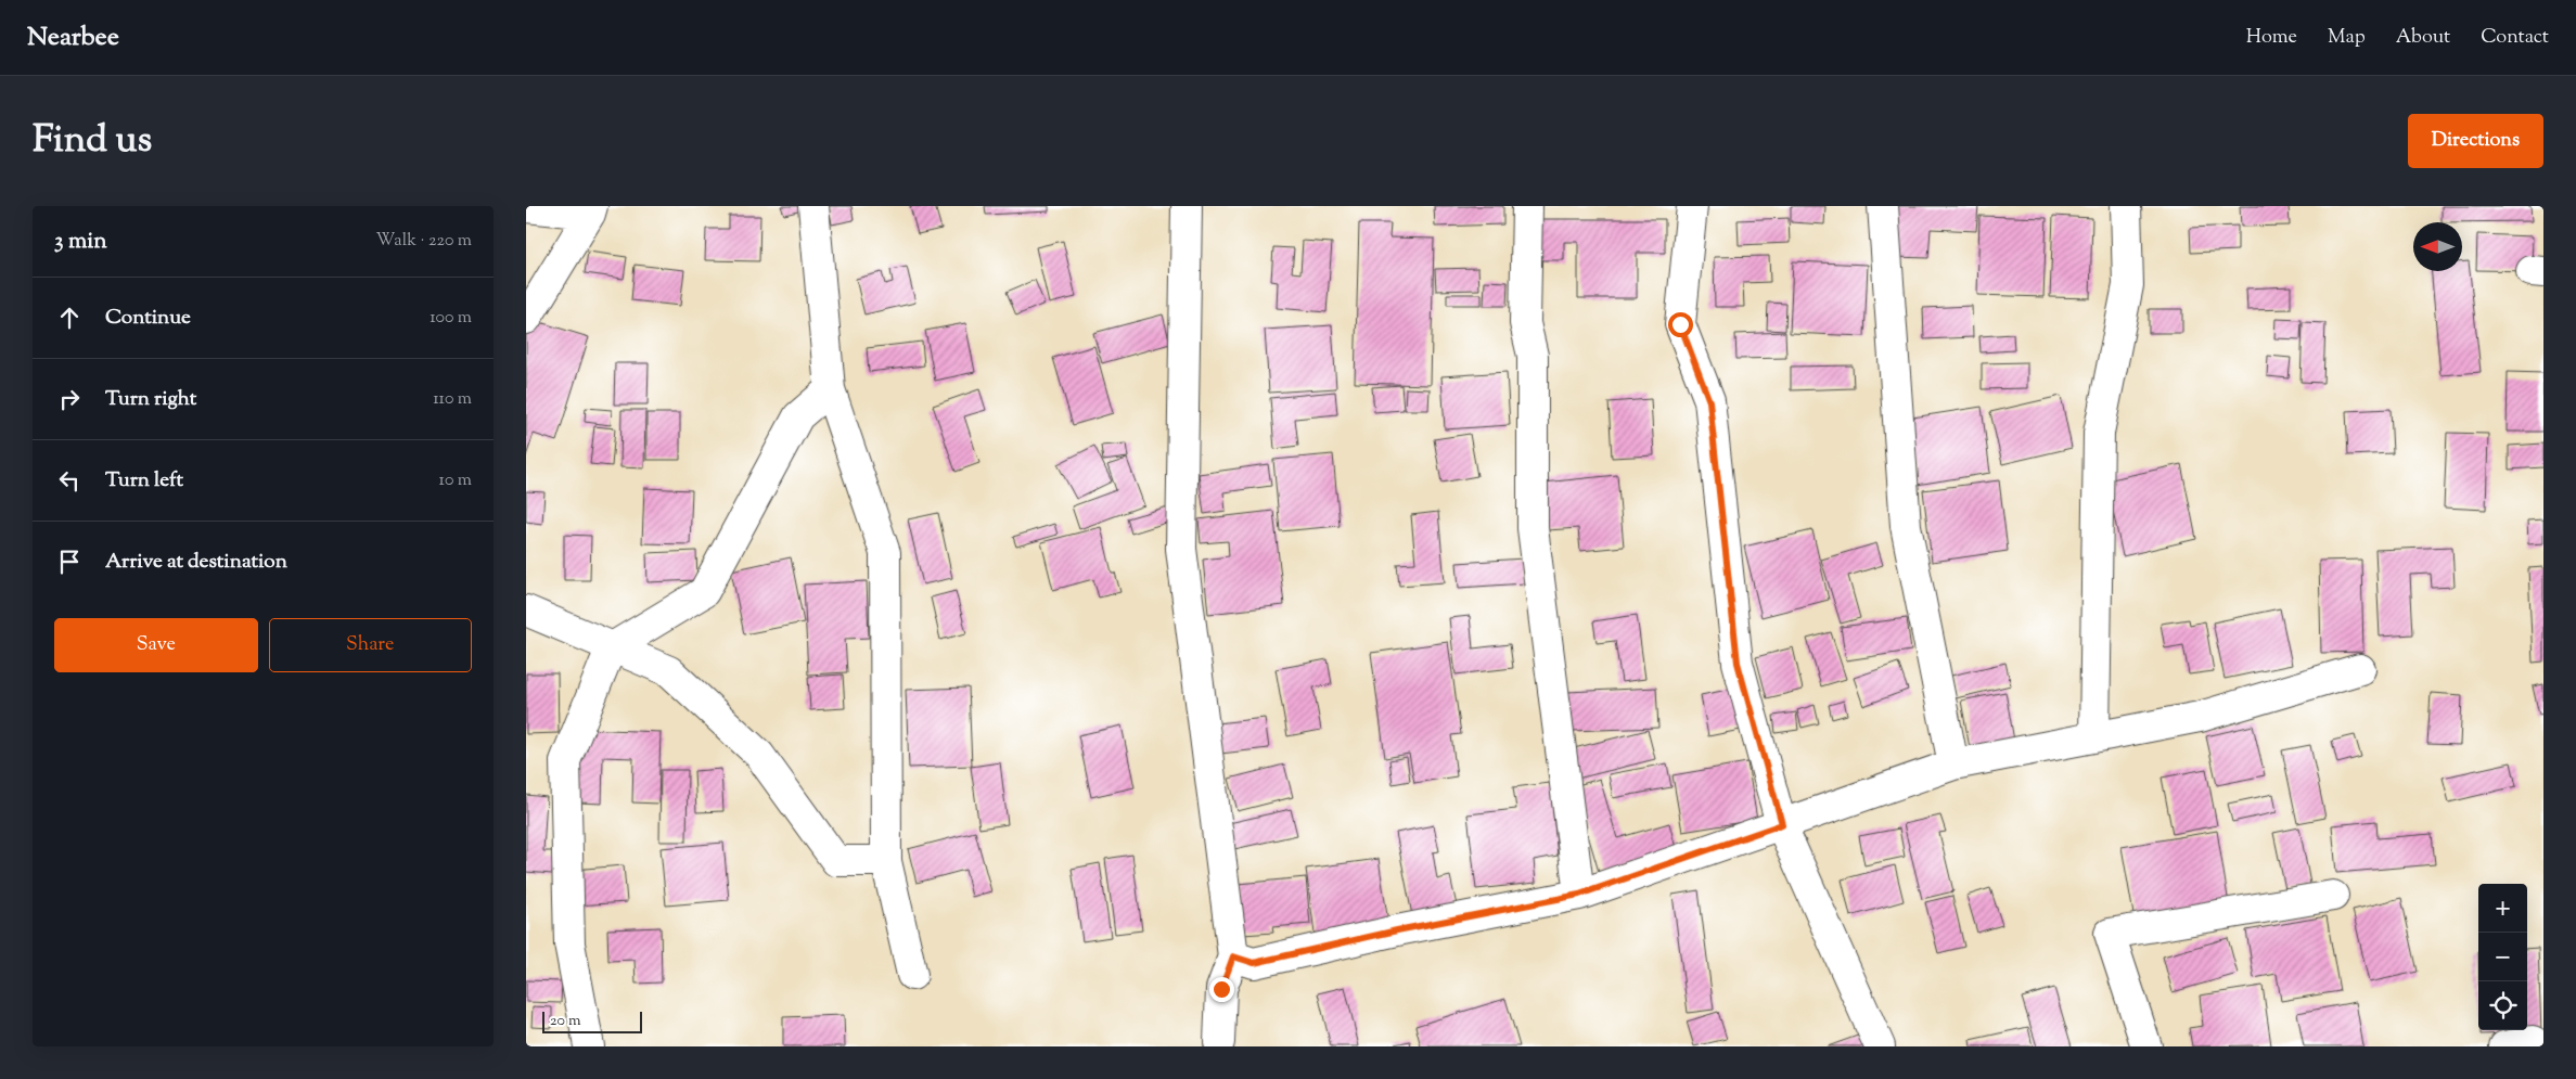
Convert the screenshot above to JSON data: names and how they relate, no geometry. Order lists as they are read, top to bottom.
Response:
{
  "scale_bar": "20 m",
  "north": "left",
  "page": {
    "header": "Nearbee",
    "nav": [
      "Home",
      "Map",
      "About",
      "Contact"
    ],
    "title": "Find us",
    "buttons": [
      "Directions",
      ["Save", "Share"]
    ],
    "heading": ["3 min", "Walk · 220 m"],
    "list": [
      ["Continue", "100 m"],
      ["Turn right", "110 m"],
      ["Turn left", "10 m"],
      "Arrive at destination"
    ],
    "map_buttons": ["+", "−"],
    "scale": "20 m"
  }
}
